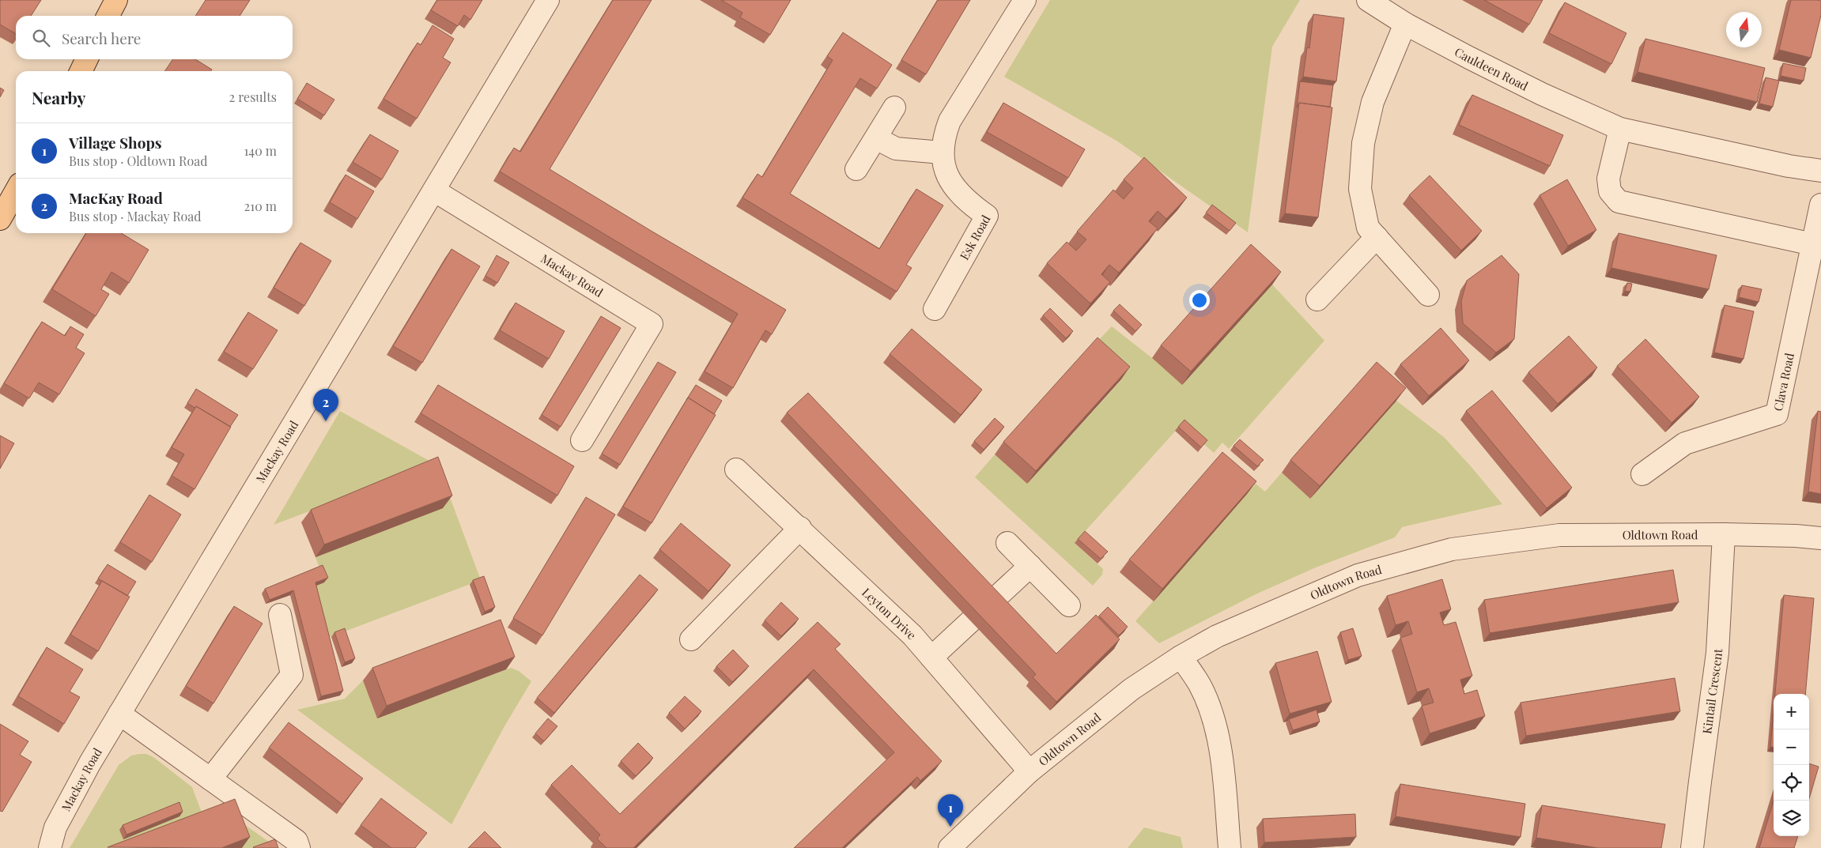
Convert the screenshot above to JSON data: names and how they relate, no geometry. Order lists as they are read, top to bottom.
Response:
{
  "streets": {
    "street": [
      "Cauldeen Road",
      "Esk Road",
      "Mackay Road",
      "Clava Road",
      "Oldtown Road",
      "Leyton Drive",
      "Kintail Crescent"
    ]
  },
  "crossings": [
    ["Oldtown Road", "Leyton Drive"],
    ["Oldtown Road", "Kintail Crescent"]
  ],
  "north": "top",
  "page": {
    "search": "Search here",
    "heading": ["Nearby", "2 results"],
    "list": [
      {
        "mark": "1",
        "name": "Village Shops",
        "note": "Bus stop · Oldtown Road",
        "value": "140 m"
      },
      {
        "mark": "2",
        "name": "MacKay Road",
        "note": "Bus stop · Mackay Road",
        "value": "210 m"
      }
    ],
    "pins": ["2", "1"],
    "map_buttons": ["+", "−"]
  }
}
